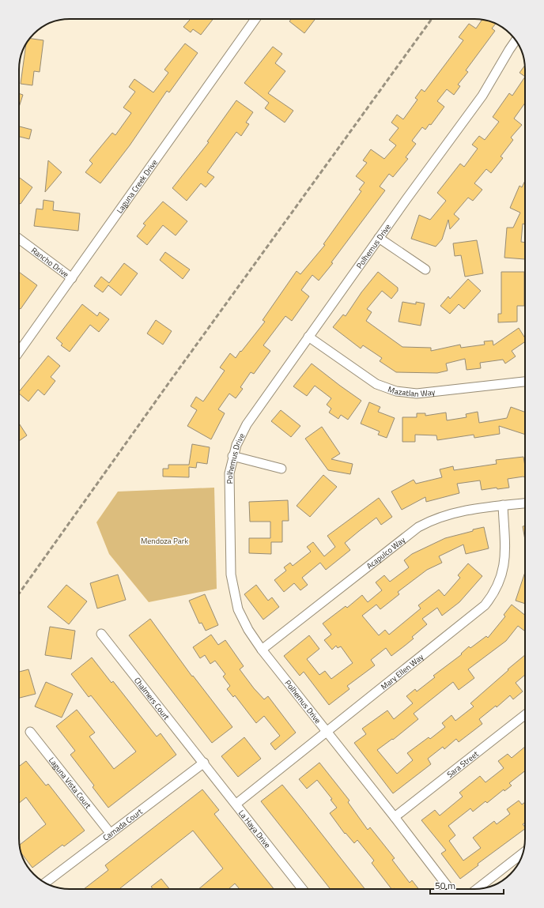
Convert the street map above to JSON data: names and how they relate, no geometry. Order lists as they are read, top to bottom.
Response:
{
  "streets": {
    "street": [
      "Laguna Creek Drive",
      "Polhemus Drive",
      "Rancho Drive",
      "Mazatlan Way",
      "Acapulco Way",
      "Mary Ellen Way",
      "Chalmers Court",
      "Sara Street",
      "Laguna Vista Court",
      "Camada Court",
      "La Haya Drive"
    ]
  },
  "crossings": [
    ["Laguna Creek Drive", "Rancho Drive"],
    ["Polhemus Drive", "Mazatlan Way"],
    ["Polhemus Drive", "Acapulco Way"],
    ["Polhemus Drive", "Mary Ellen Way"],
    ["Polhemus Drive", "Sara Street"],
    ["Acapulco Way", "Mary Ellen Way"],
    ["Mary Ellen Way", "La Haya Drive"],
    ["Chalmers Court", "Camada Court"],
    ["Chalmers Court", "La Haya Drive"],
    ["Laguna Vista Court", "Camada Court"],
    ["Camada Court", "La Haya Drive"]
  ],
  "parks": ["Mendoza Park"],
  "scale_bar": "50 m"
}
